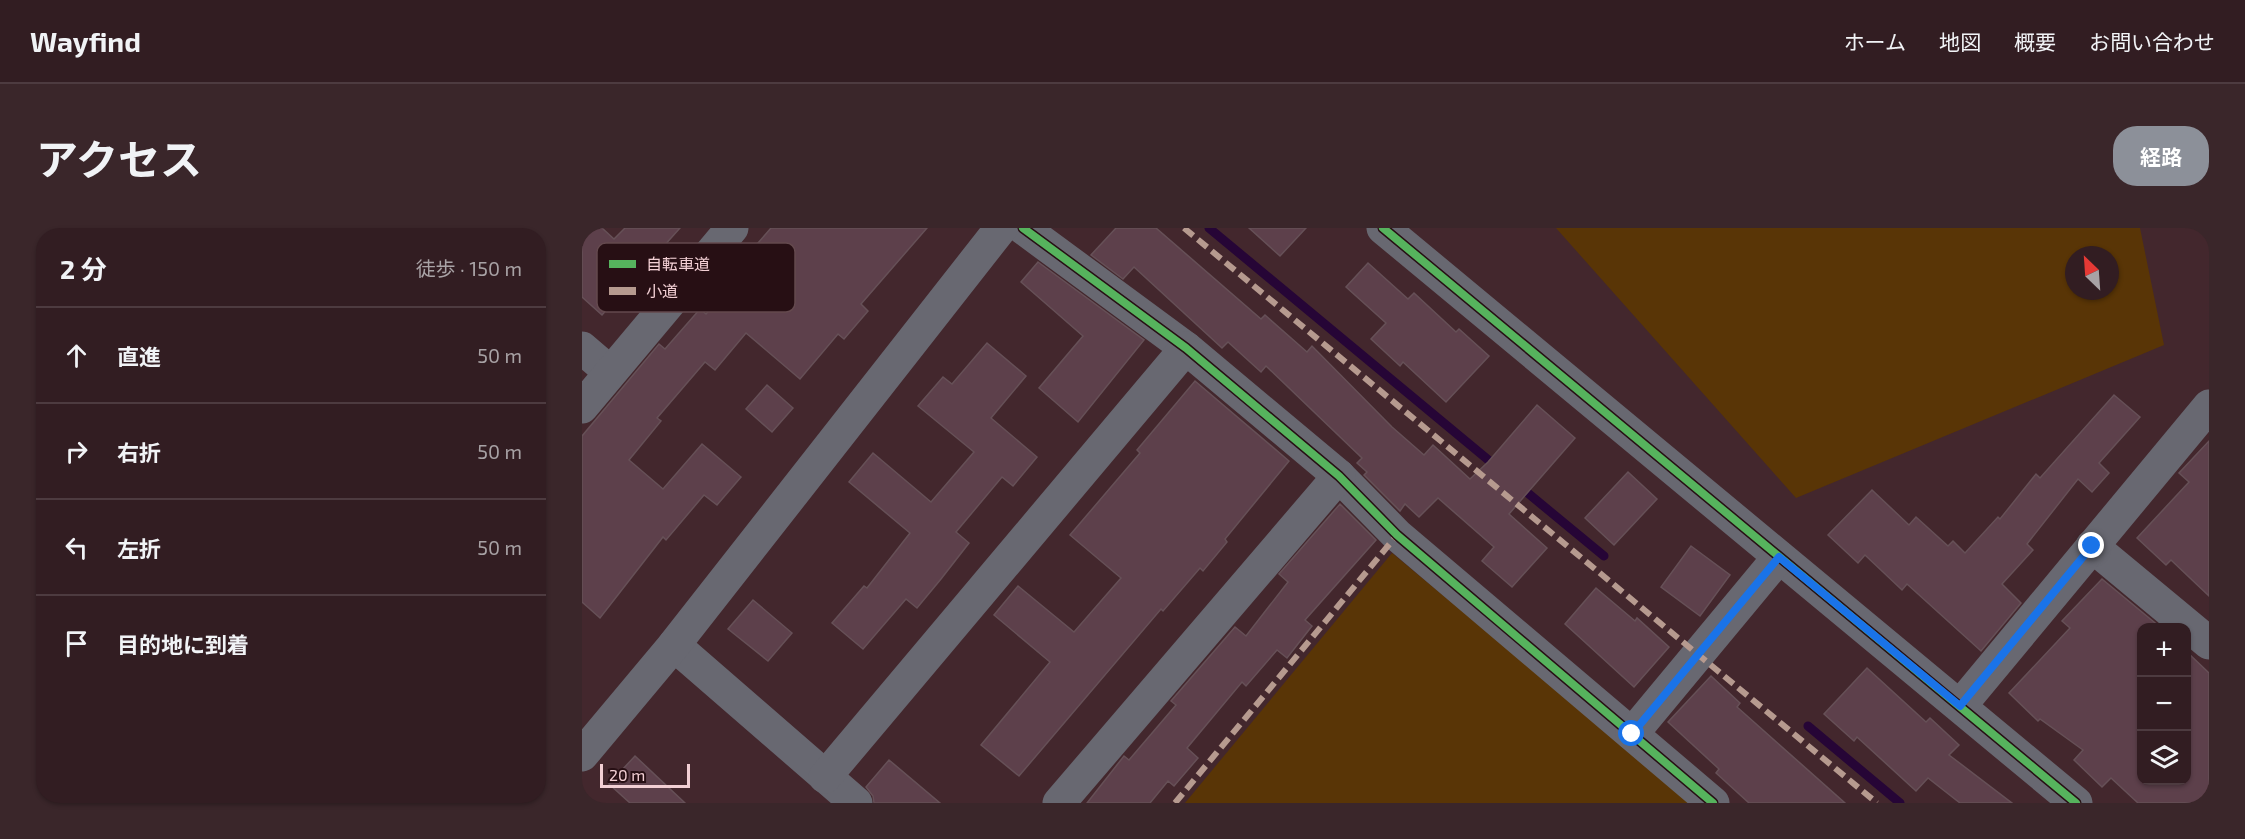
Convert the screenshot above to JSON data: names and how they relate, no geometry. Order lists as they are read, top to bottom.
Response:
{
  "legend": ["自転車道", "小道"],
  "scale_bar": "20 m",
  "north": "top left",
  "page": {
    "header": "Wayfind",
    "nav": [
      "ホーム",
      "地図",
      "概要",
      "お問い合わせ"
    ],
    "title": "アクセス",
    "buttons": "経路",
    "heading": ["2 分", "徒歩 · 150 m"],
    "list": [
      ["直進", "50 m"],
      ["右折", "50 m"],
      ["左折", "50 m"],
      "目的地に到着"
    ],
    "map_buttons": ["+", "−"],
    "scale": "20 m"
  }
}
